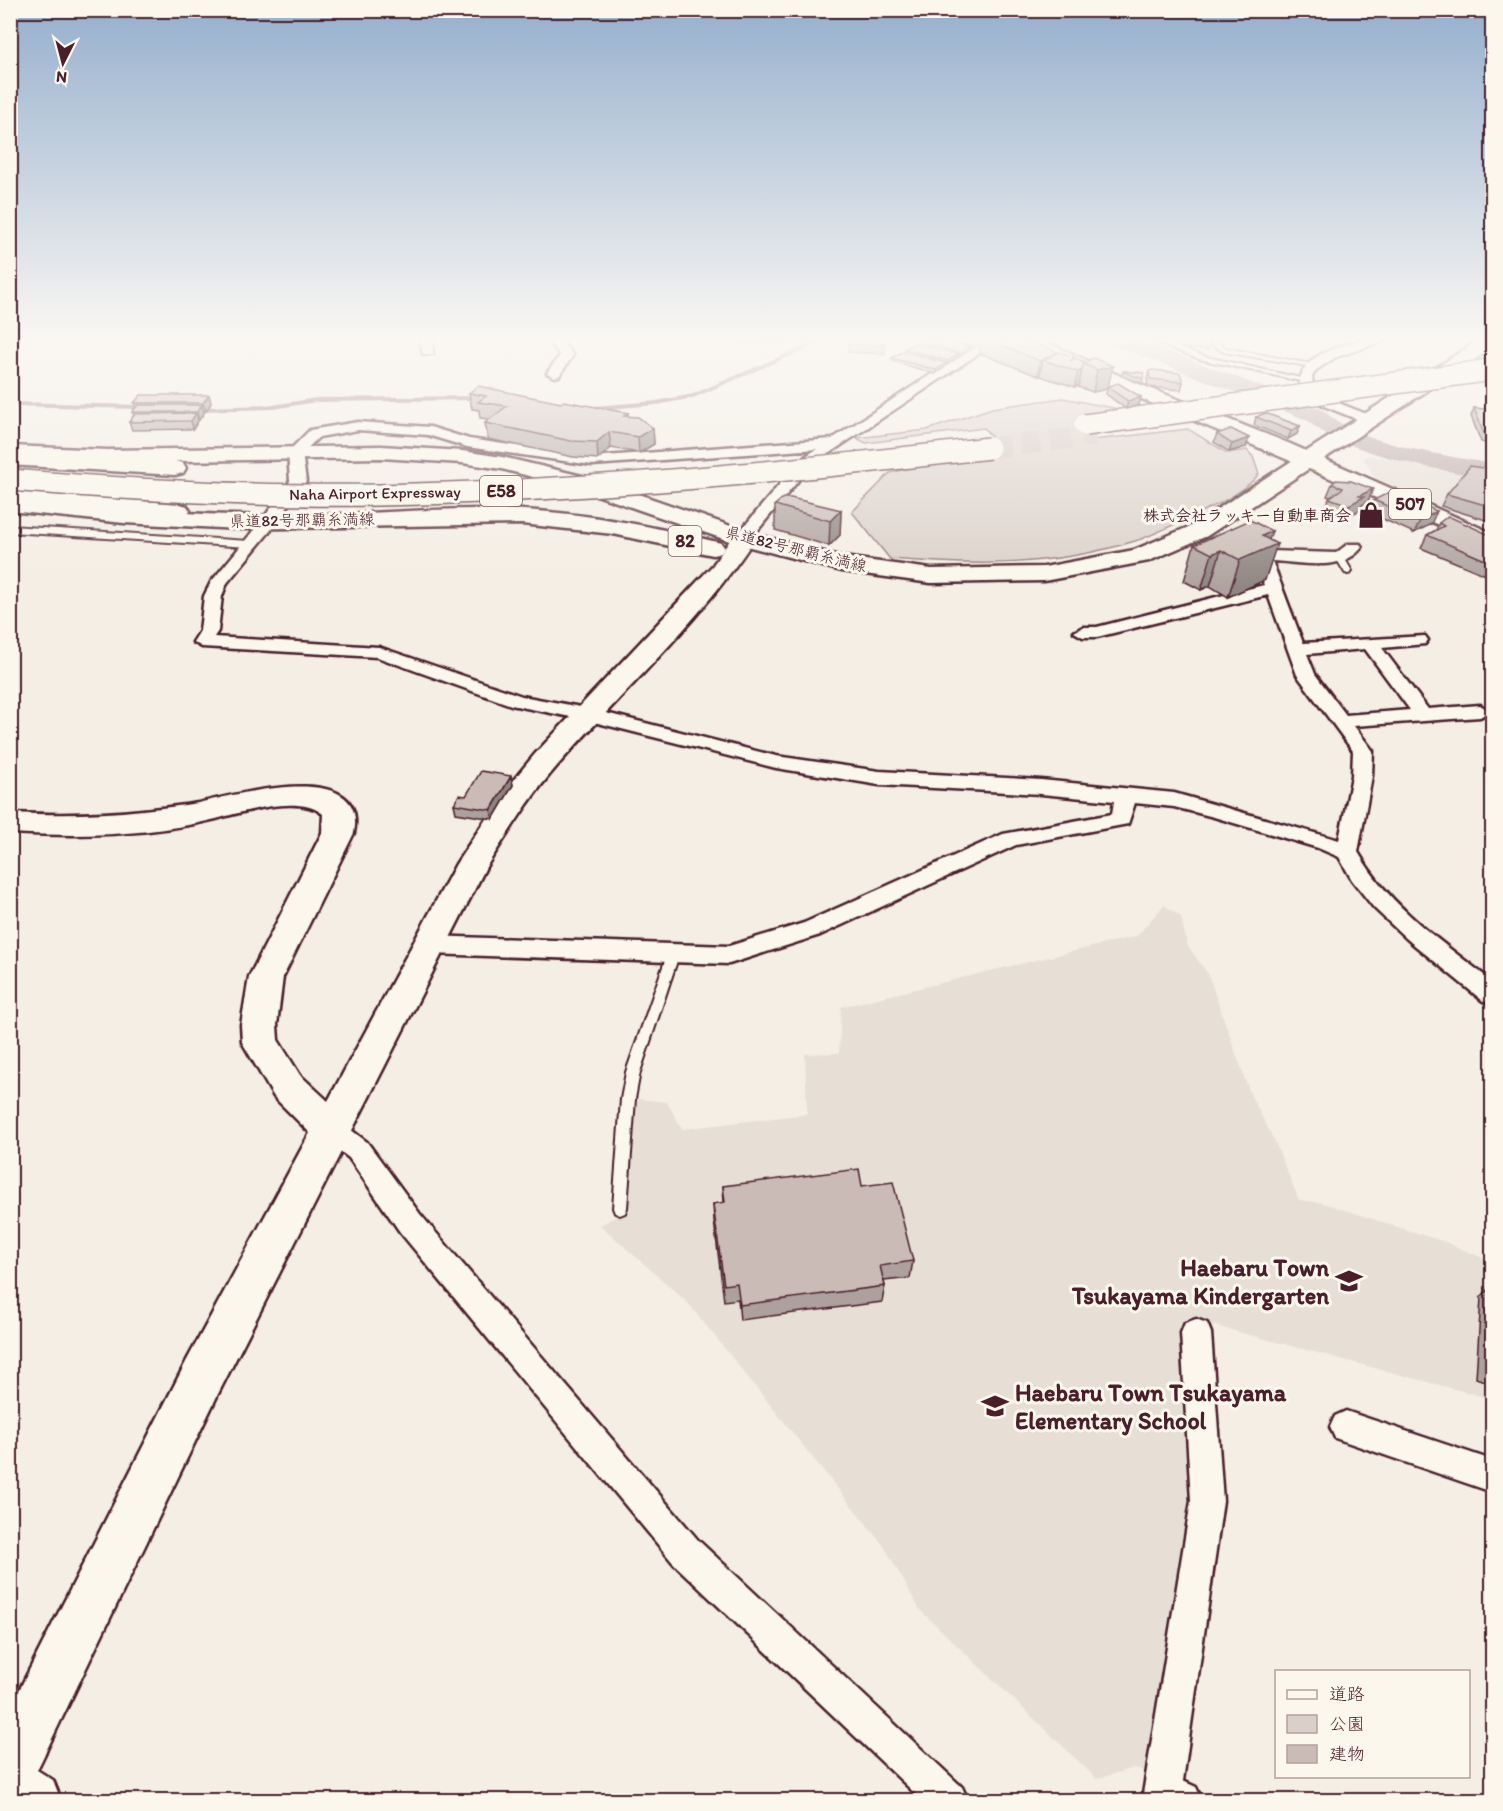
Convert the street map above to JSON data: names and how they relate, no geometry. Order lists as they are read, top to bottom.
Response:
{
  "streets": {
    "main road": [
      "E58",
      "Naha Airport Expressway",
      "507",
      "県道82号那覇糸満線",
      "82"
    ]
  },
  "crossings": [
    ["507", "県道82号那覇糸満線"]
  ],
  "places": {
    "shop": ["株式会社ラッキー自動車商会"],
    "school or university": ["Haebaru Town Tsukayama Kindergarten", "Haebaru Town Tsukayama Elementary School"]
  },
  "legend": ["道路", "公園", "建物"],
  "north": "bottom"
}
